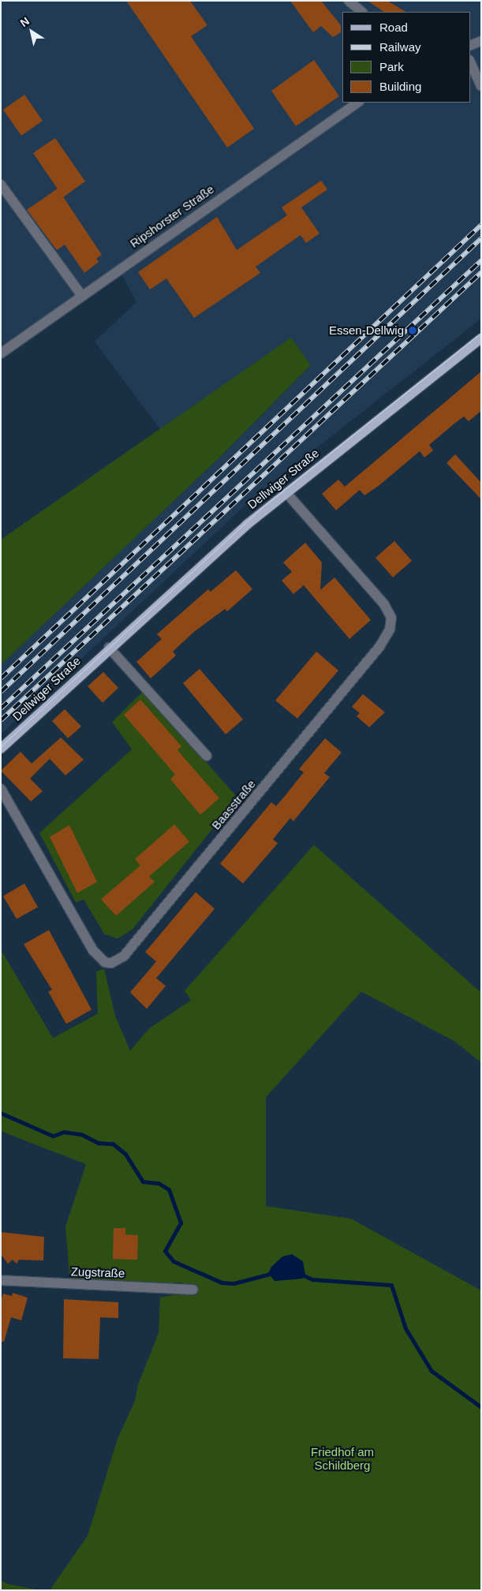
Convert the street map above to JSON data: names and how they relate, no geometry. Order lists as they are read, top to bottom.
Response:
{
  "streets": {
    "main road": ["Dellwiger Straße"],
    "street": ["Ripshorster Straße", "Baasstraße", "Zugstraße"]
  },
  "crossings": [
    ["Dellwiger Straße", "Baasstraße"]
  ],
  "parks": ["Friedhof am Schildberg"],
  "places": ["Essen-Dellwig"],
  "legend": [
    "Road",
    "Railway",
    "Park",
    "Building"
  ],
  "north": "top left"
}
